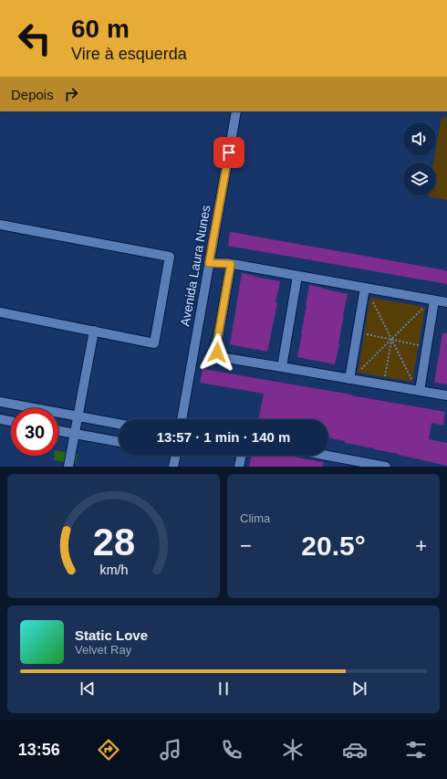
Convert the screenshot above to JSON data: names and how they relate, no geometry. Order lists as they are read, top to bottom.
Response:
{
  "streets": {
    "street": ["Avenida Laura Nunes"]
  },
  "page": {
    "turn": ["60 m", "Vire à esquerda"],
    "then": "Depois",
    "limit": "30",
    "trip": "13:57 · 1 min · 140 m",
    "tile": "Clima",
    "heat": ["−", "20.5°", "+"],
    "song": ["Static Love", "Velvet Ray"],
    "tabs": "13:56",
    "gauge": ["28", "km/h"]
  }
}
